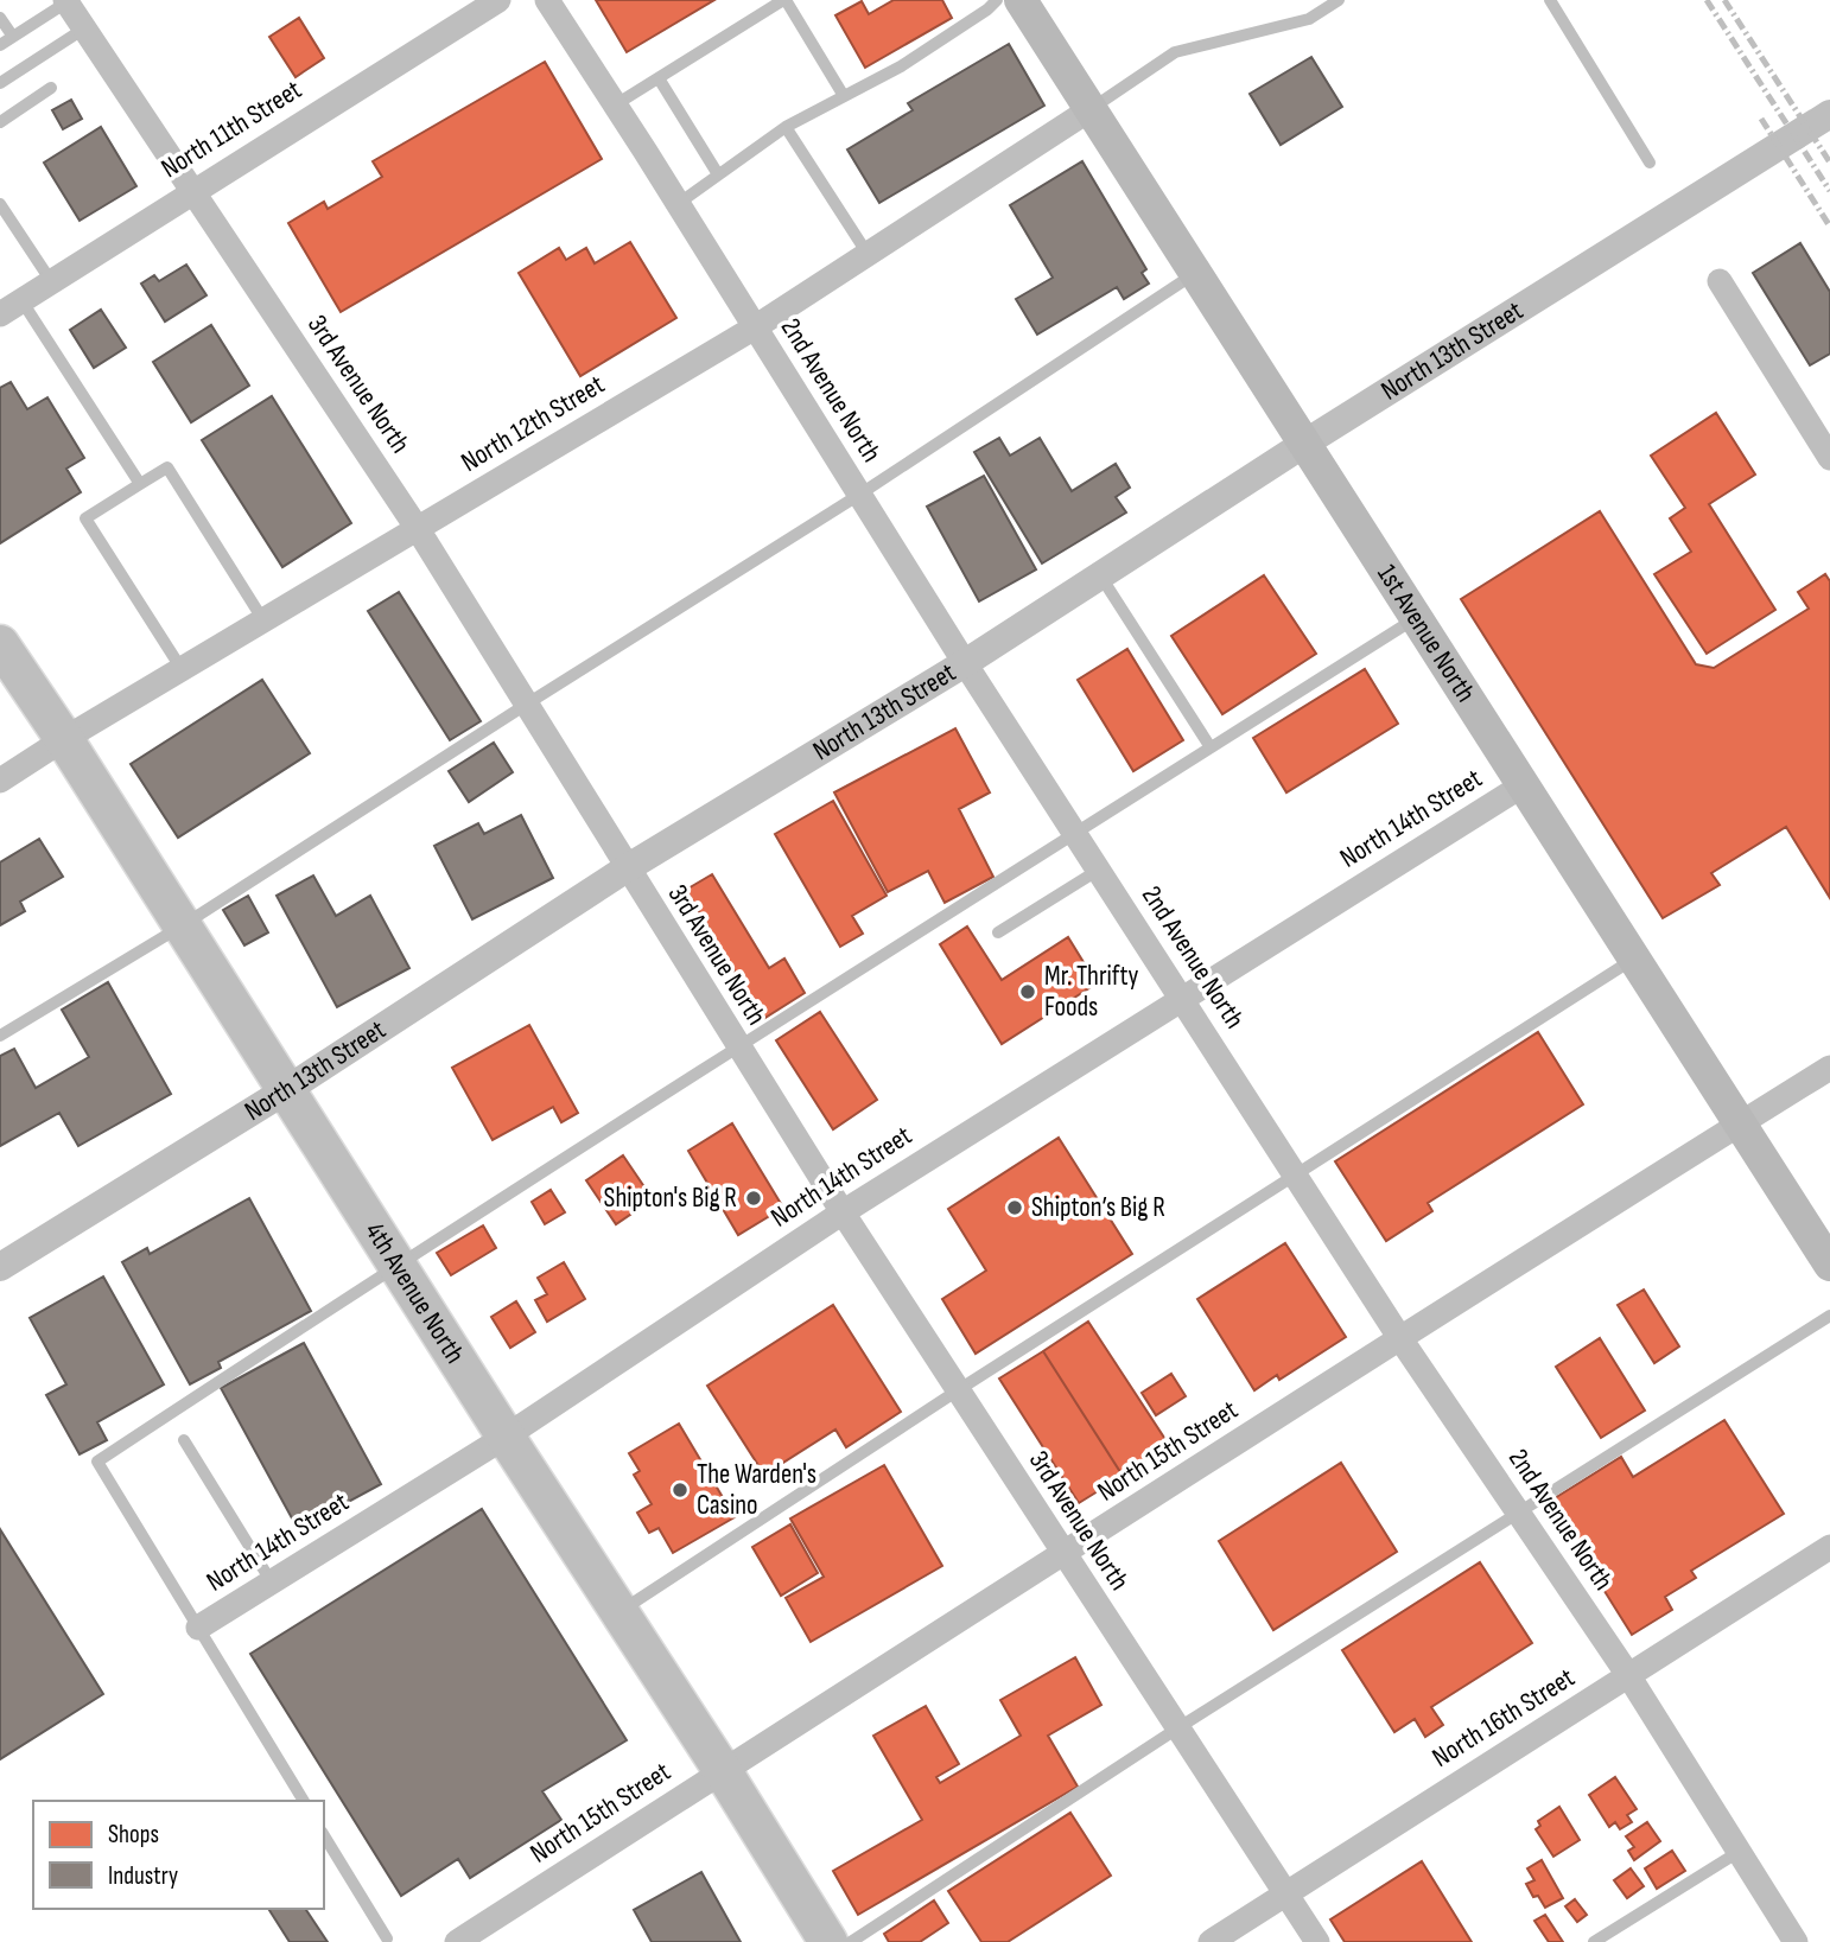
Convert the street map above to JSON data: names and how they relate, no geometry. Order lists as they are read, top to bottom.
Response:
{
  "streets": {
    "main road": ["1st Avenue North", "4th Avenue North"],
    "street": [
      "North 11th Street",
      "North 13th Street",
      "3rd Avenue North",
      "2nd Avenue North",
      "North 12th Street",
      "North 14th Street",
      "North 15th Street",
      "North 16th Street"
    ]
  },
  "crossings": [
    ["North 11th Street", "3rd Avenue North"],
    ["North 13th Street", "3rd Avenue North"],
    ["North 13th Street", "2nd Avenue North"],
    ["North 13th Street", "1st Avenue North"],
    ["North 13th Street", "4th Avenue North"],
    ["3rd Avenue North", "North 12th Street"],
    ["3rd Avenue North", "North 14th Street"],
    ["3rd Avenue North", "North 15th Street"],
    ["3rd Avenue North", "North 16th Street"],
    ["2nd Avenue North", "North 12th Street"],
    ["2nd Avenue North", "North 14th Street"],
    ["2nd Avenue North", "North 15th Street"],
    ["2nd Avenue North", "North 16th Street"],
    ["North 12th Street", "1st Avenue North"],
    ["North 12th Street", "4th Avenue North"],
    ["1st Avenue North", "North 14th Street"],
    ["1st Avenue North", "North 15th Street"],
    ["North 14th Street", "4th Avenue North"],
    ["4th Avenue North", "North 15th Street"]
  ],
  "places": [
    "Mr. Thrifty Foods",
    "Shipton's Big R",
    "Shipton’s Big R",
    "The Warden's Casino"
  ],
  "legend": ["Shops", "Industry"]
}
